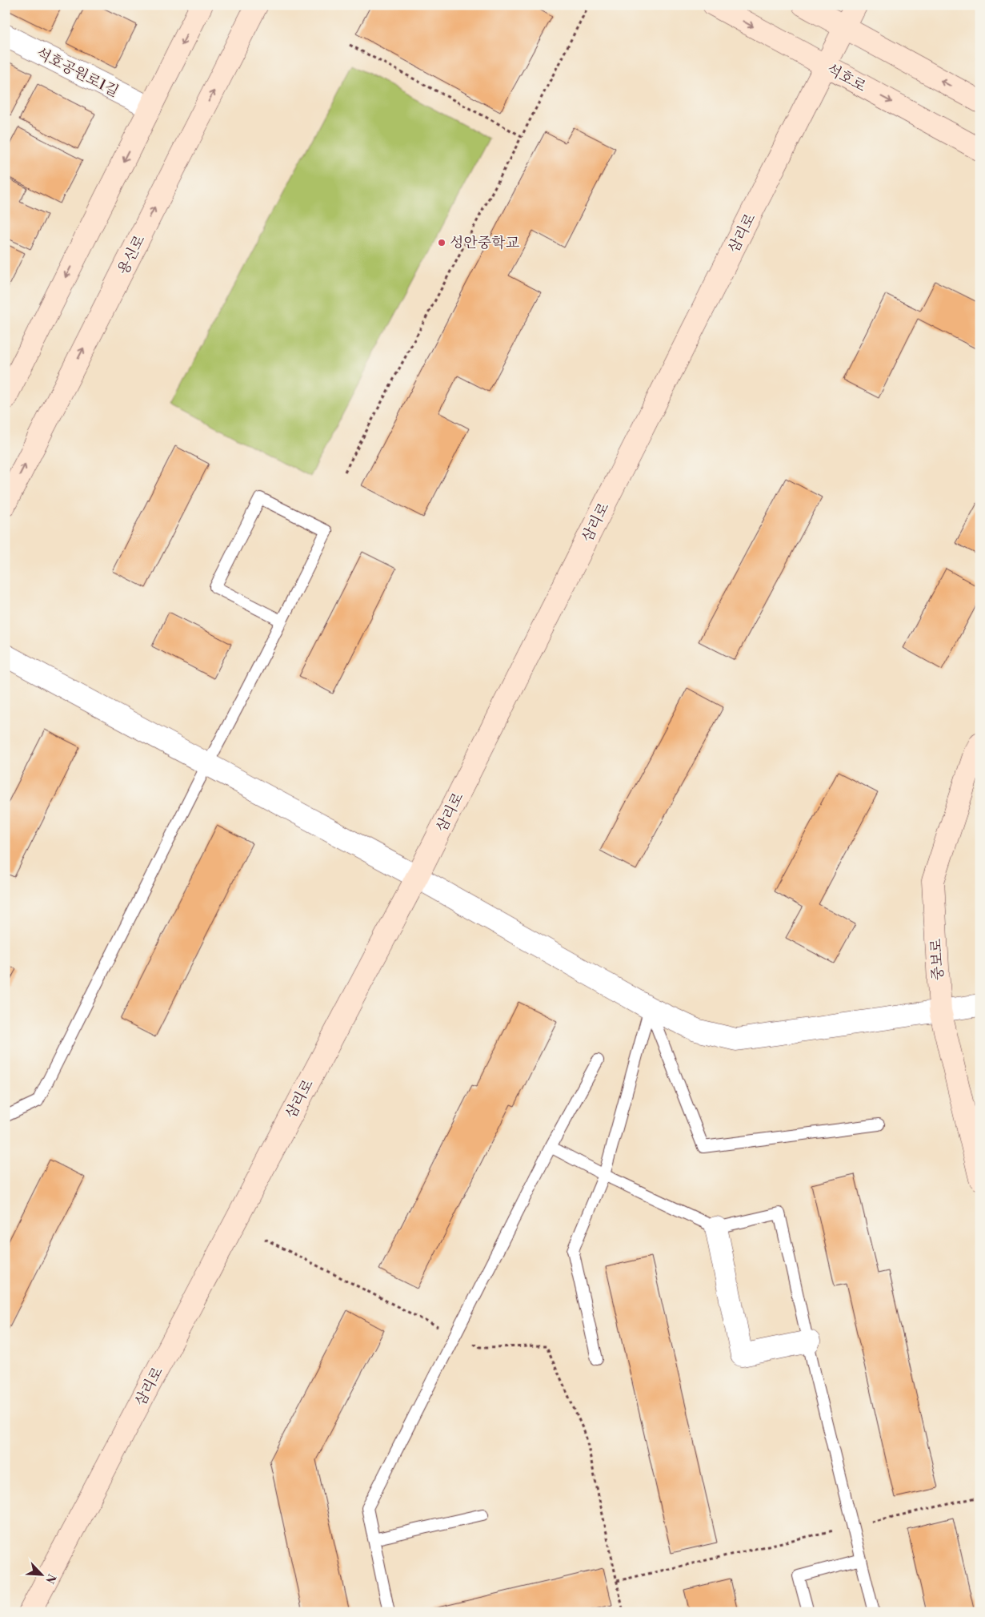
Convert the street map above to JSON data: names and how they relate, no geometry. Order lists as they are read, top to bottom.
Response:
{
  "streets": {
    "street": [
      "석호공원로1길",
      "석호로",
      "삼리로",
      "용신로",
      "중보로"
    ]
  },
  "crossings": [
    ["석호로", "삼리로"]
  ],
  "places": ["성안중학교"],
  "north": "bottom right"
}
